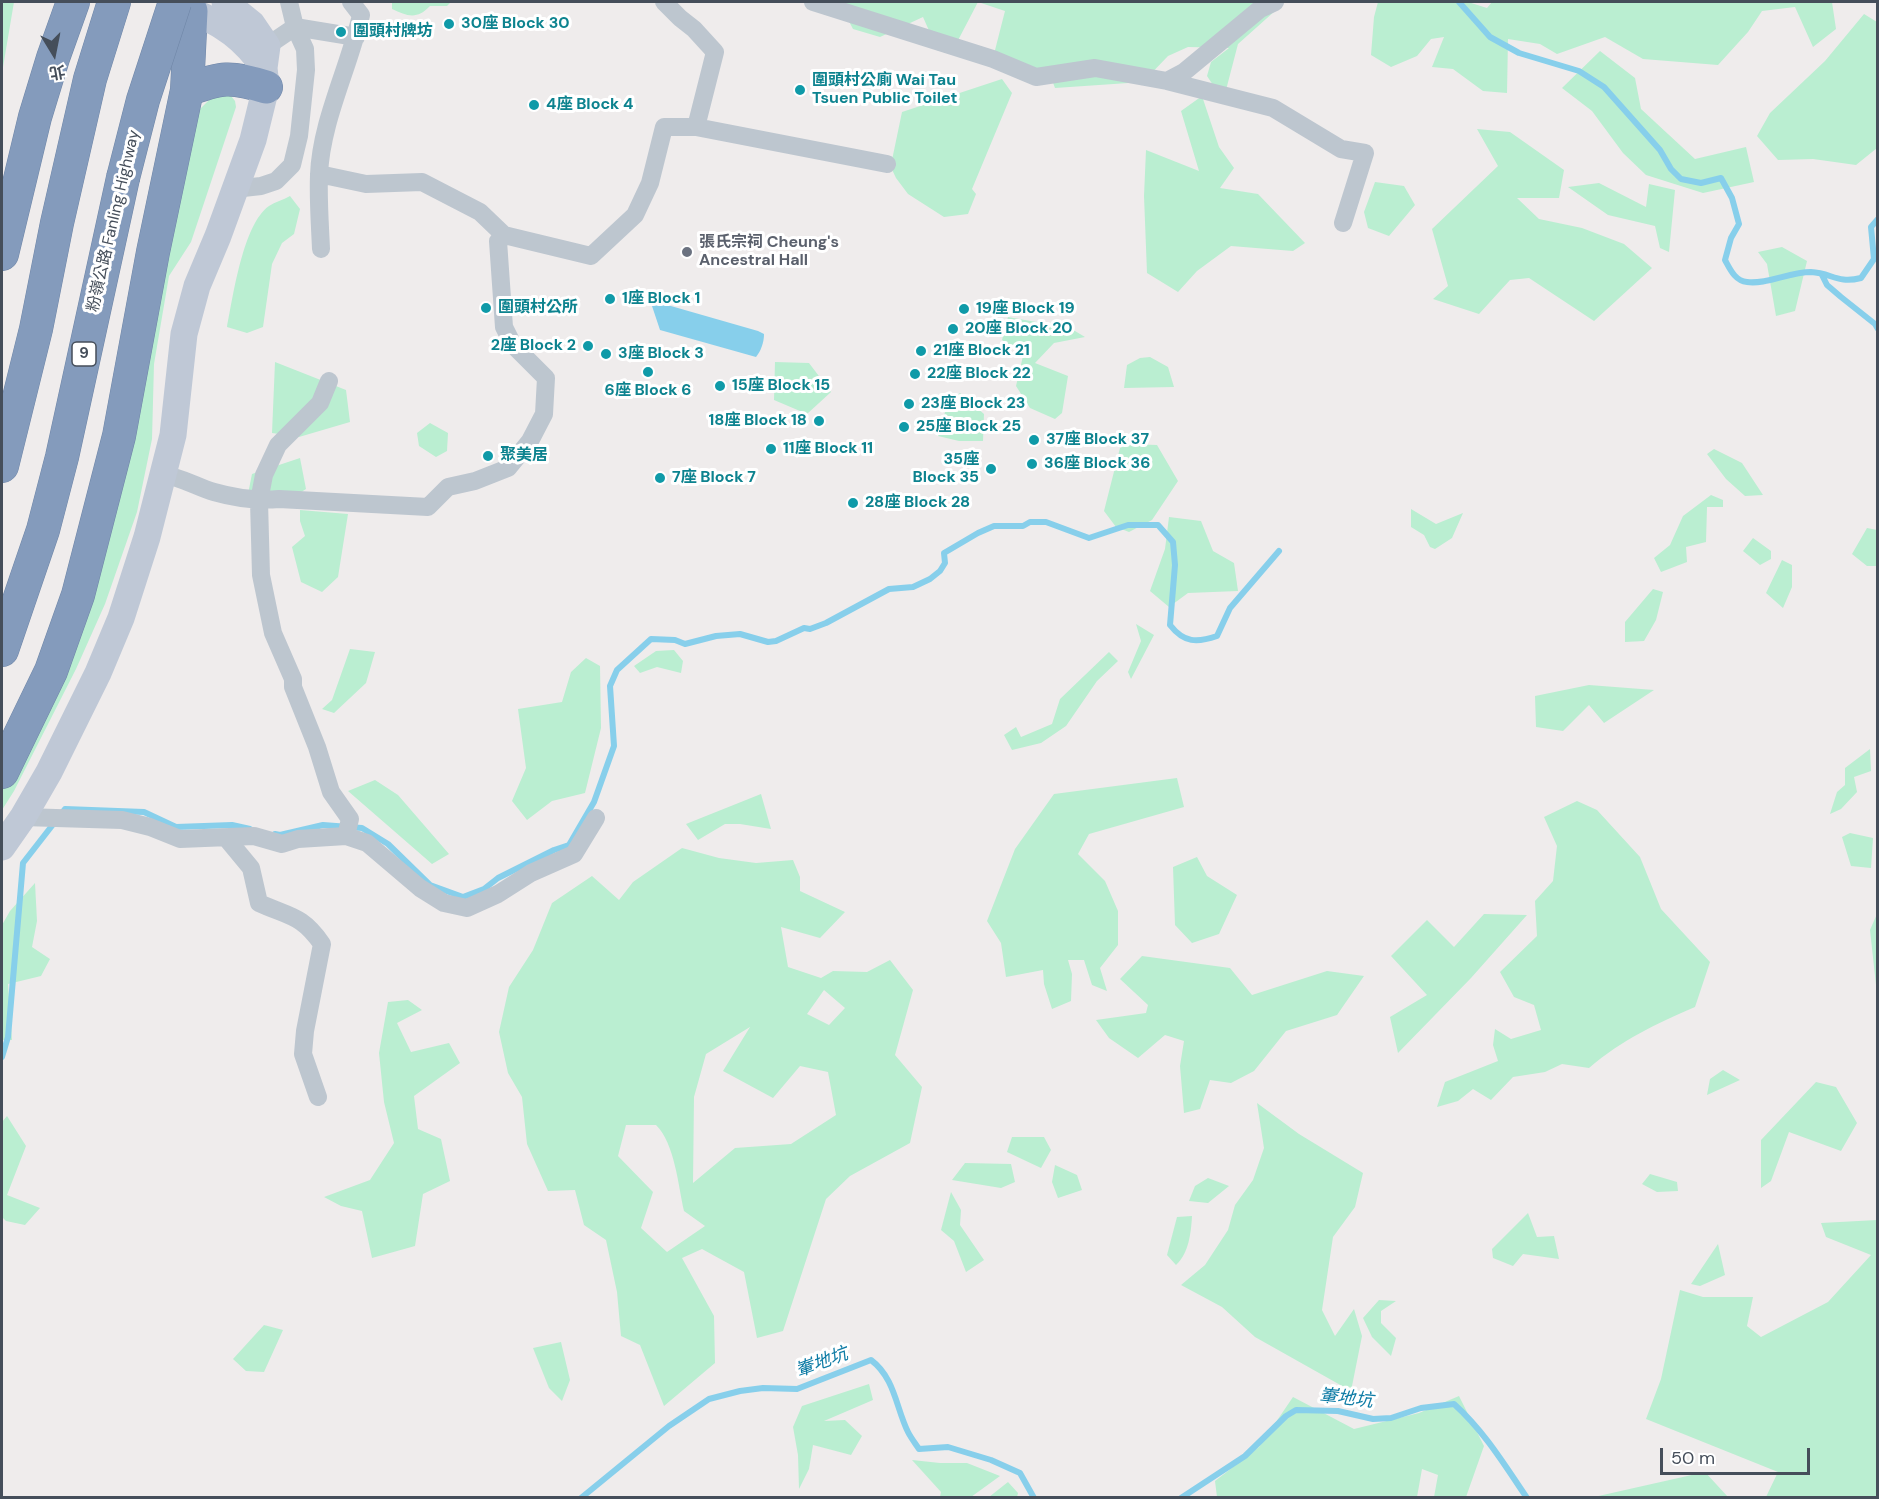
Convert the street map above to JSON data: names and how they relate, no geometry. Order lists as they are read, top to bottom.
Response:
{
  "streets": {
    "highway": ["粉嶺公路 Fanling Highway", "9"]
  },
  "water": ["輋地坑"],
  "places": [
    "30座 Block 30",
    "圍頭村牌坊",
    "圍頭村公廁 Wai Tau Tsuen Public Toilet",
    "4座 Block 4",
    "張氏宗祠 Cheung's Ancestral Hall",
    "1座 Block 1",
    "圍頭村公所",
    "19座 Block 19",
    "20座 Block 20",
    "2座 Block 2",
    "21座 Block 21",
    "3座 Block 3",
    "6座 Block 6",
    "22座 Block 22",
    "15座 Block 15",
    "23座 Block 23",
    "18座 Block 18",
    "25座 Block 25",
    "37座 Block 37",
    "11座 Block 11",
    "聚美居",
    "36座 Block 36",
    "35座 Block 35",
    "7座 Block 7",
    "28座 Block 28"
  ],
  "scale_bar": "50 m",
  "north": "bottom"
}
